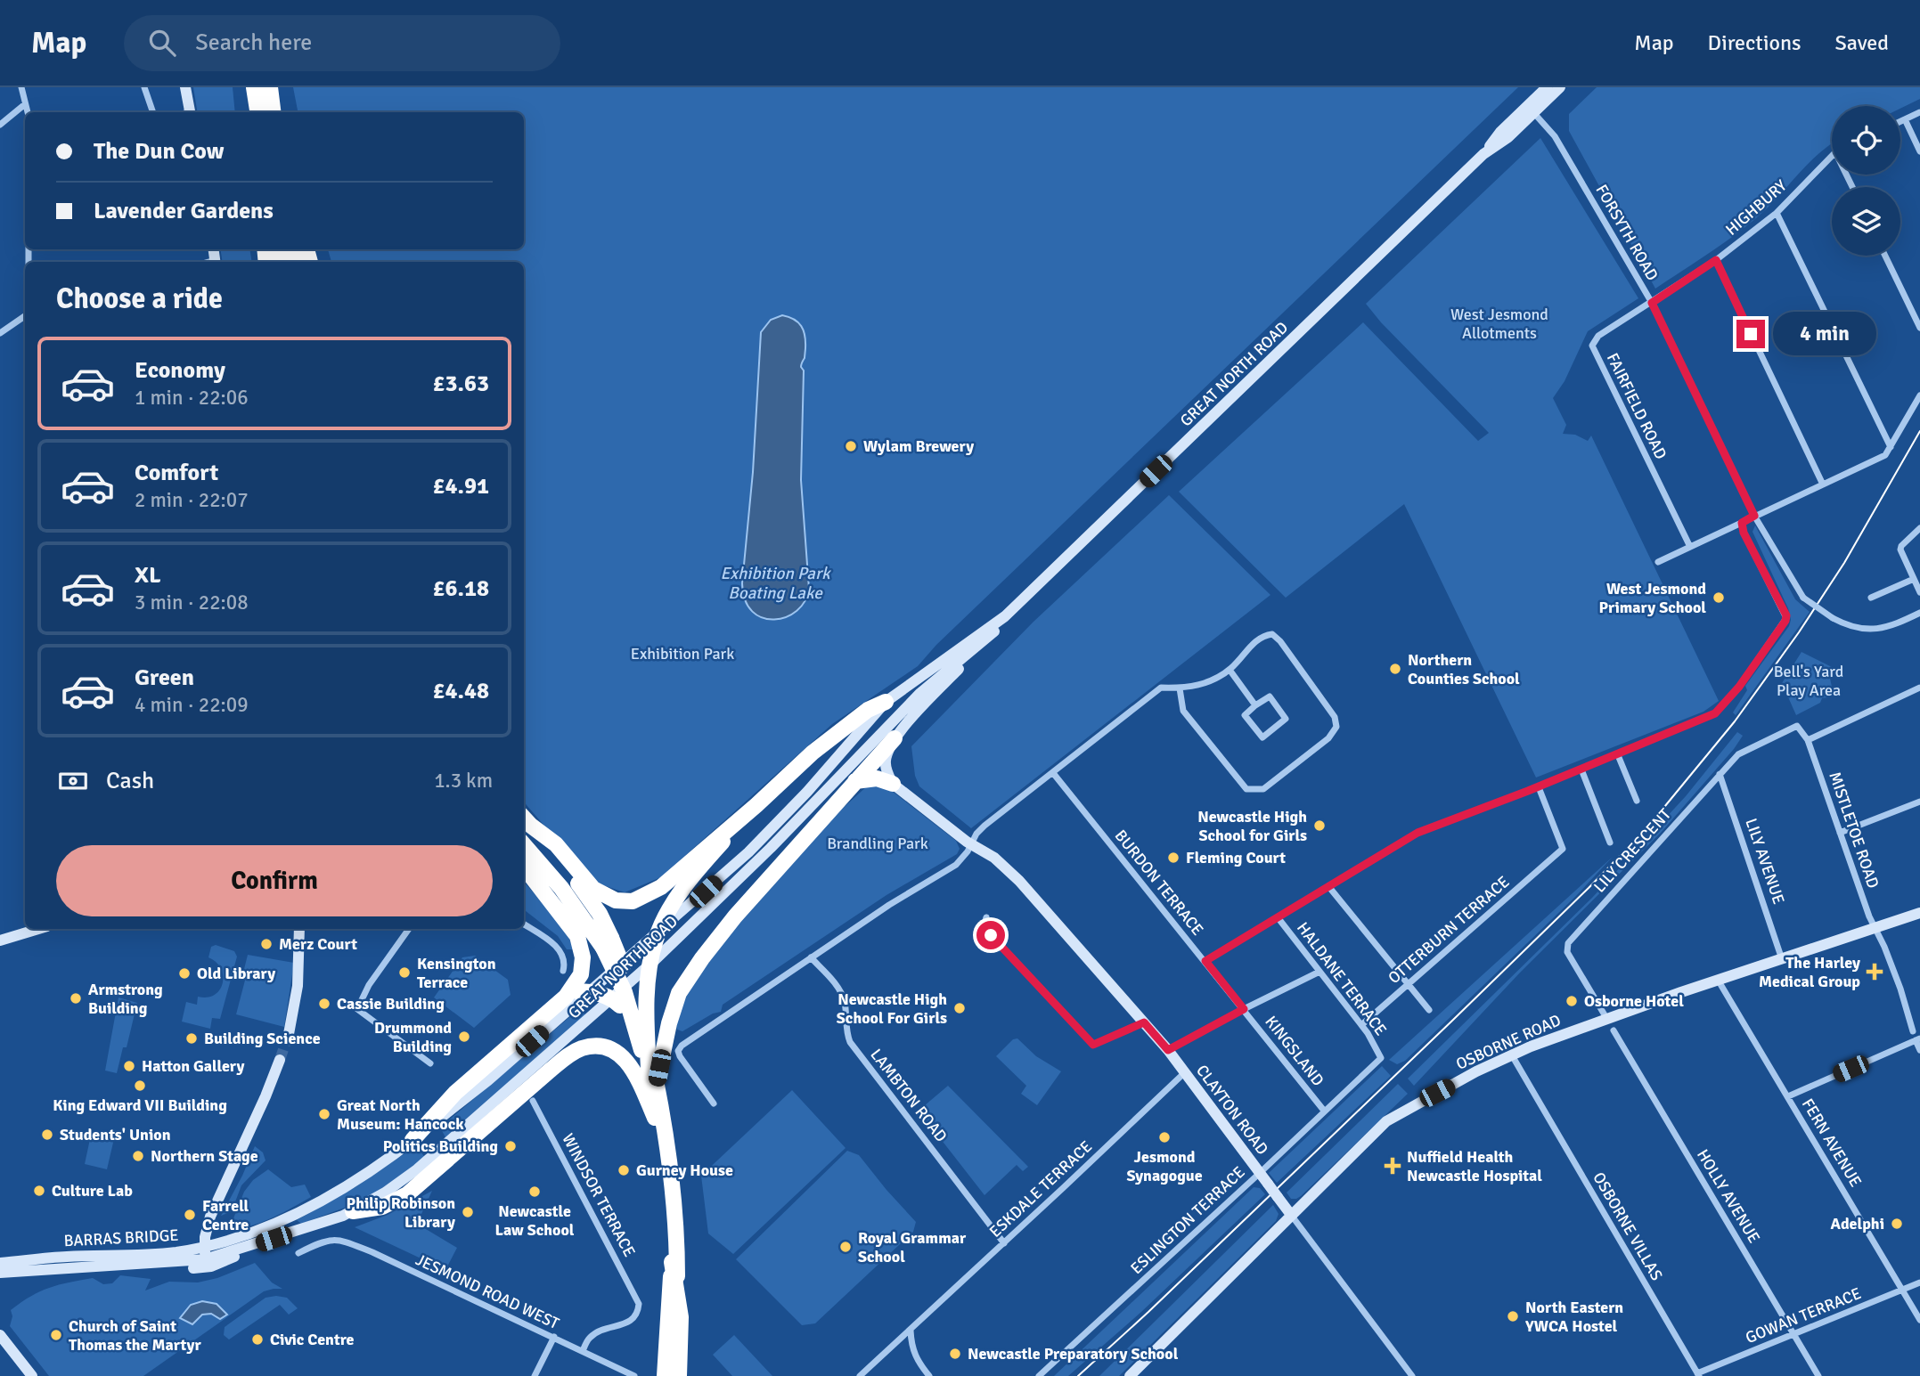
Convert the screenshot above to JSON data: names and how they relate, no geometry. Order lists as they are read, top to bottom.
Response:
{
  "streets": {
    "main road": [
      "GREAT NORTH ROAD",
      "OSBORNE ROAD",
      "CLAYTON ROAD",
      "BARRAS BRIDGE"
    ],
    "street": [
      "HIGHBURY",
      "FORSYTH ROAD",
      "FAIRFIELD ROAD",
      "MISTLETOE ROAD",
      "LILY CRESCENT",
      "LILY AVENUE",
      "BURDON TERRACE",
      "OTTERBURN TERRACE",
      "HALDANE TERRACE",
      "KINGSLAND",
      "LAMBTON ROAD",
      "FERN AVENUE",
      "ESKDALE TERRACE",
      "WINDSOR TERRACE",
      "HOLLY AVENUE",
      "ESLINGTON TERRACE",
      "OSBORNE VILLAS",
      "JESMOND ROAD WEST",
      "GOWAN TERRACE"
    ]
  },
  "crossings": [
    ["HIGHBURY", "FORSYTH ROAD"],
    ["HIGHBURY", "FAIRFIELD ROAD"],
    ["FORSYTH ROAD", "GREAT NORTH ROAD"],
    ["FORSYTH ROAD", "FAIRFIELD ROAD"],
    ["GREAT NORTH ROAD", "BARRAS BRIDGE"],
    ["MISTLETOE ROAD", "LILY CRESCENT"],
    ["MISTLETOE ROAD", "OSBORNE ROAD"],
    ["LILY CRESCENT", "LILY AVENUE"],
    ["LILY CRESCENT", "OSBORNE ROAD"],
    ["LILY AVENUE", "OSBORNE ROAD"],
    ["BURDON TERRACE", "KINGSLAND"],
    ["OTTERBURN TERRACE", "HALDANE TERRACE"],
    ["HALDANE TERRACE", "ESLINGTON TERRACE"],
    ["OSBORNE ROAD", "CLAYTON ROAD"],
    ["OSBORNE ROAD", "FERN AVENUE"],
    ["OSBORNE ROAD", "OSBORNE VILLAS"],
    ["KINGSLAND", "ESLINGTON TERRACE"],
    ["LAMBTON ROAD", "ESKDALE TERRACE"],
    ["CLAYTON ROAD", "ESKDALE TERRACE"],
    ["CLAYTON ROAD", "ESLINGTON TERRACE"],
    ["FERN AVENUE", "GOWAN TERRACE"],
    ["WINDSOR TERRACE", "JESMOND ROAD WEST"],
    ["HOLLY AVENUE", "GOWAN TERRACE"],
    ["OSBORNE VILLAS", "GOWAN TERRACE"]
  ],
  "water": ["Exhibition Park Boating Lake"],
  "parks": [
    "West Jesmond Allotments",
    "Exhibition Park",
    "Bell's Yard Play Area",
    "Brandling Park"
  ],
  "places": {
    "other": [
      "Wylam Brewery",
      "West Jesmond Primary School",
      "Northern Counties School",
      "Newcastle High School for Girls",
      "Fleming Court",
      "Merz Court",
      "Kensington Terrace",
      "Old Library",
      "Armstrong Building",
      "Osborne Hotel",
      "Cassie Building",
      "Newcastle High School For Girls",
      "Drummond Building",
      "Building Science",
      "Hatton Gallery",
      "King Edward VII Building",
      "Great North Museum: Hancock",
      "Students' Union",
      "Jesmond Synagogue",
      "Politics Building",
      "Northern Stage",
      "Gurney House",
      "Culture Lab",
      "Newcastle Law School",
      "Philip Robinson Library",
      "Farrell Centre",
      "Adelphi",
      "Royal Grammar School",
      "North Eastern YWCA Hostel",
      "Church of Saint Thomas the Martyr",
      "Civic Centre",
      "Newcastle Preparatory School"
    ],
    "health": ["The Harley Medical Group", "Nuffield Health Newcastle Hospital"]
  },
  "page": {
    "header": "Map",
    "search": "Search here",
    "nav": ["Map", "Directions", "Saved"],
    "banner": ["The Dun Cow", "Lavender Gardens"],
    "heading": "Choose a ride",
    "bubble": "4 min",
    "list": [
      {
        "name": "Economy",
        "note": "1 min · 22:06",
        "value": "£3.63"
      },
      {
        "name": "Comfort",
        "note": "2 min · 22:07",
        "value": "£4.91"
      },
      {
        "name": "XL",
        "note": "3 min · 22:08",
        "value": "£6.18"
      },
      {
        "name": "Green",
        "note": "4 min · 22:09",
        "value": "£4.48"
      }
    ],
    "pay": ["Cash", "1.3 km"],
    "buttons": "Confirm"
  }
}
